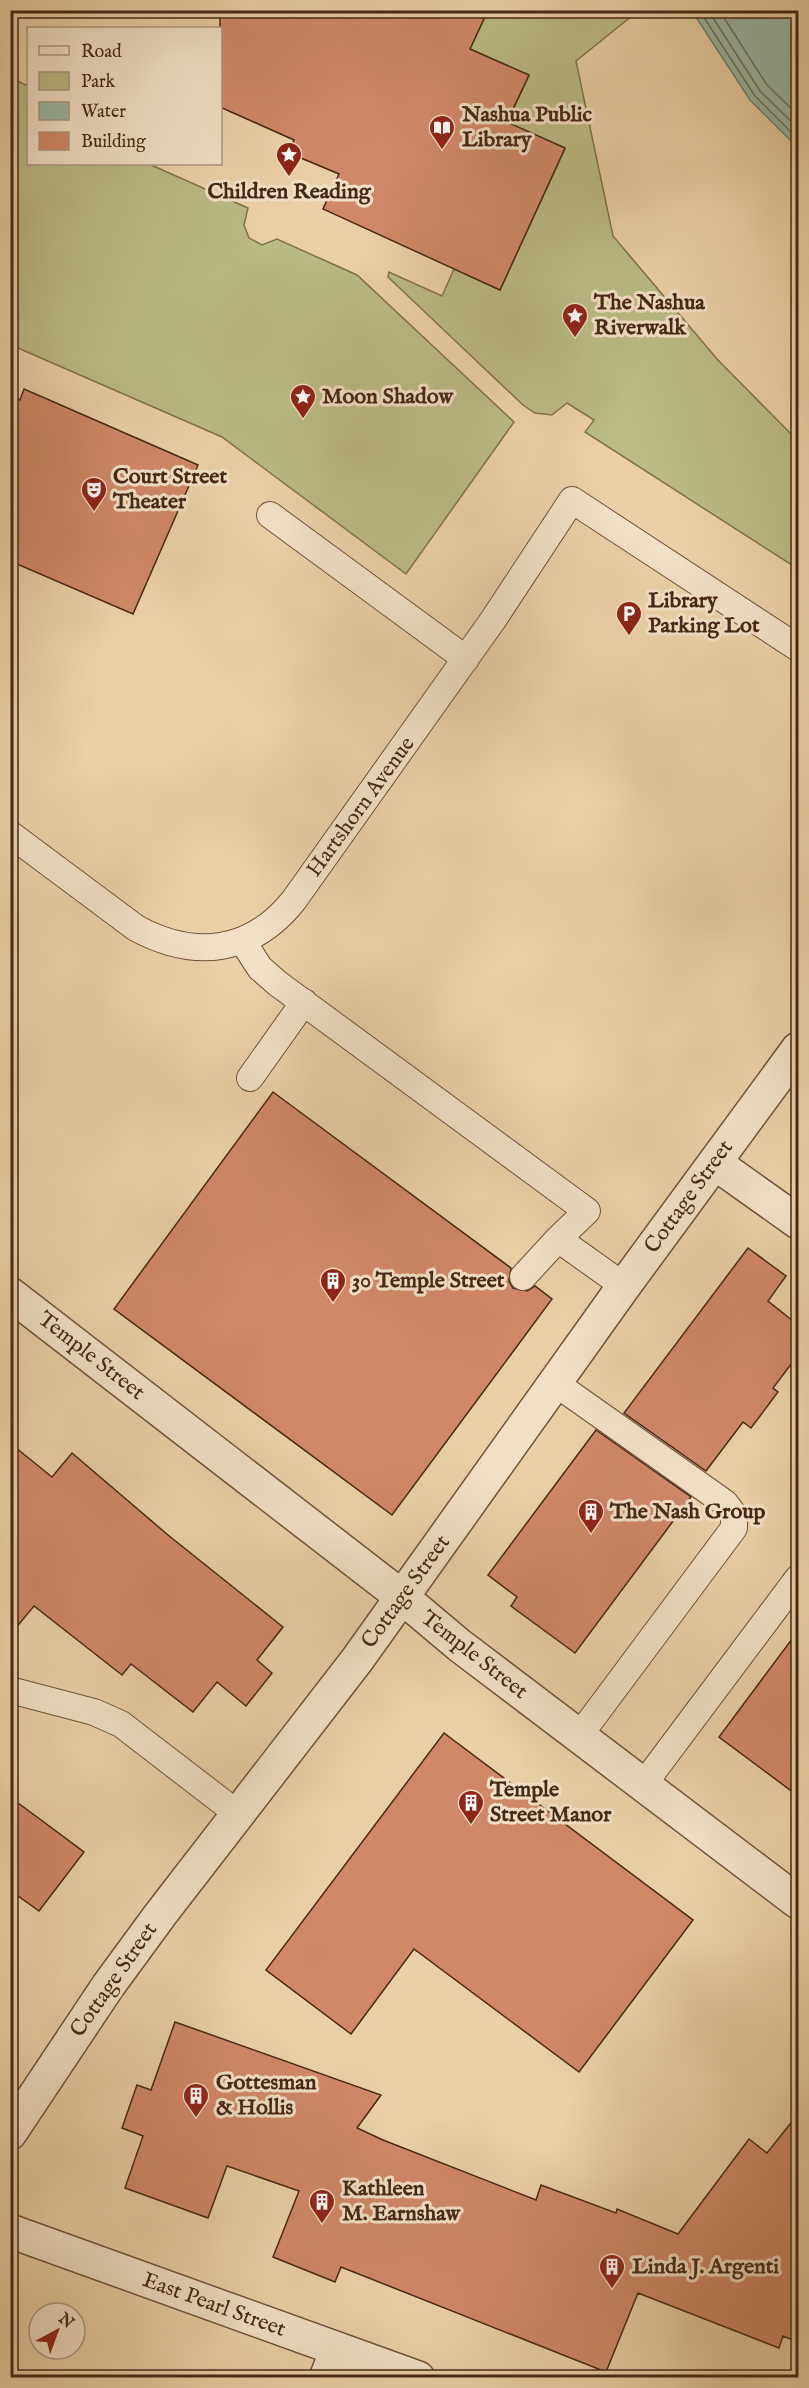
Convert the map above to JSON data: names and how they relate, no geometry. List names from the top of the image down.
{
  "streets": {
    "street": ["Cottage Street", "Temple Street", "East Pearl Street"],
    "lane": ["Hartshorn Avenue"]
  },
  "crossings": [
    ["Cottage Street", "Temple Street"]
  ],
  "places": {
    "library": ["Nashua Public Library"],
    "place": ["Children Reading", "The Nashua Riverwalk", "Moon Shadow"],
    "theatre": ["Court Street Theater"],
    "parking": ["Library Parking Lot"],
    "building": [
      "30 Temple Street",
      "The Nash Group",
      "Temple Street Manor",
      "Gottesman & Hollis",
      "Kathleen M. Earnshaw",
      "Linda J. Argenti"
    ]
  },
  "legend": [
    "Road",
    "Park",
    "Water",
    "Building"
  ],
  "north": "top right"
}
